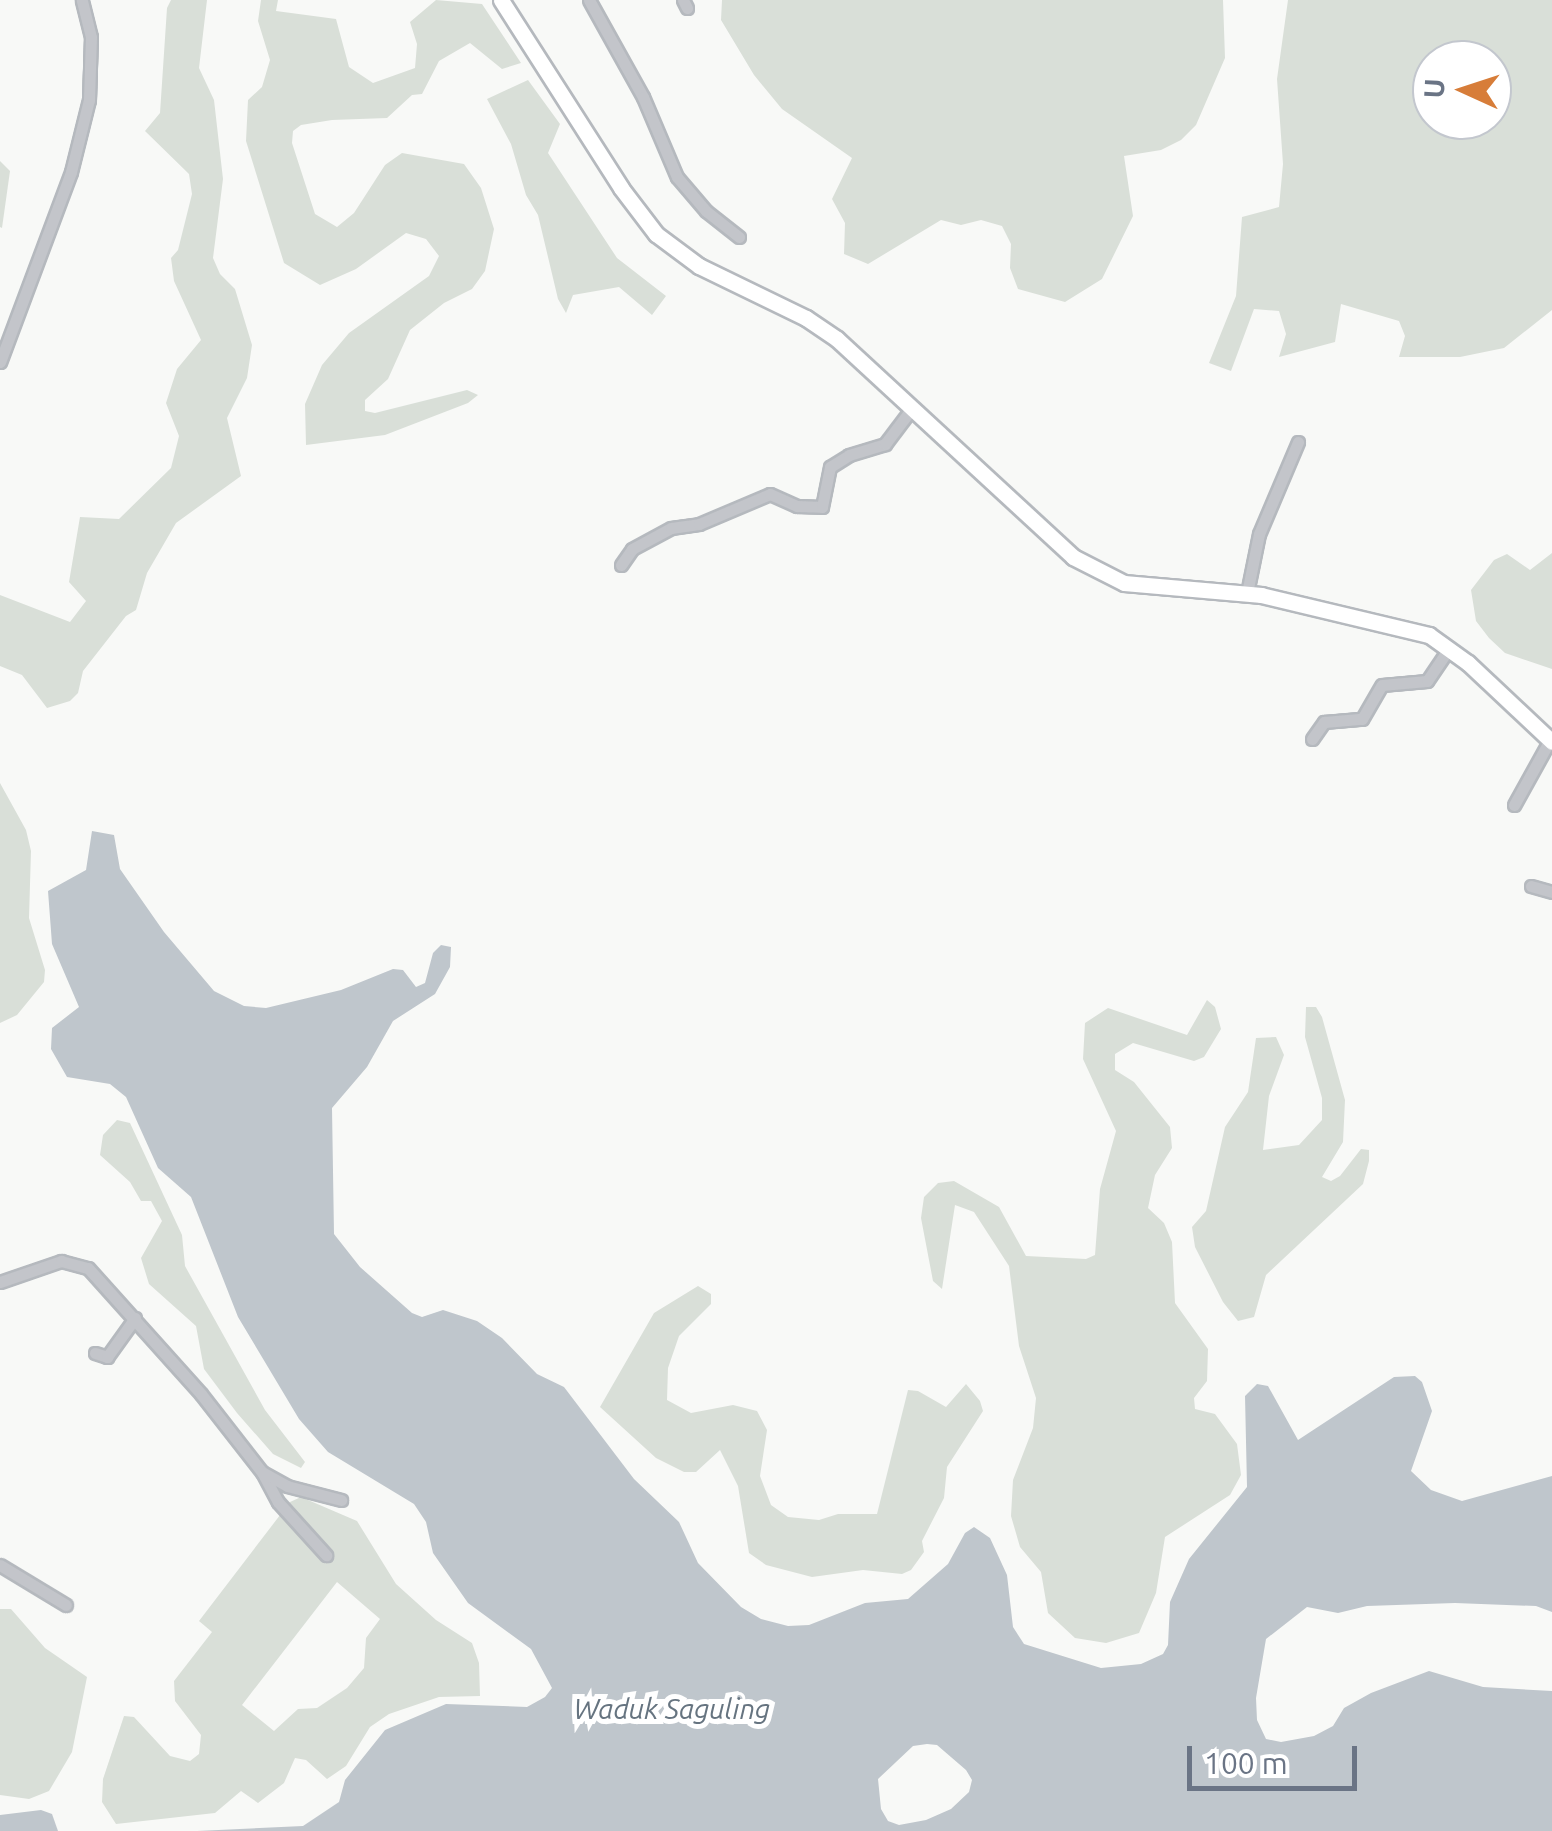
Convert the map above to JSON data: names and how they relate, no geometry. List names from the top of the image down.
{
  "water": ["Waduk Saguling"],
  "scale_bar": "100 m",
  "north": "left"
}
